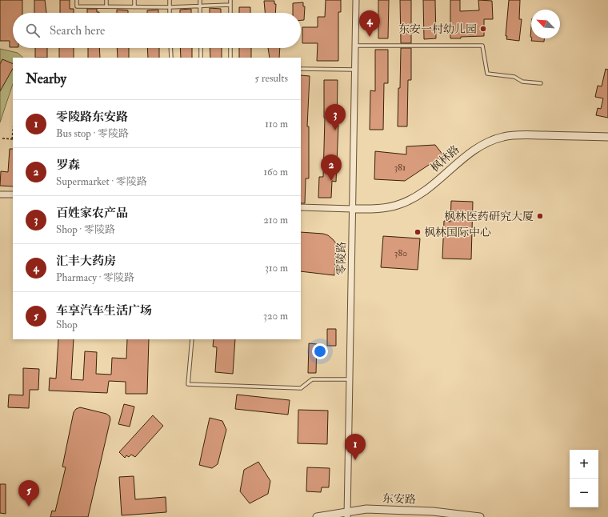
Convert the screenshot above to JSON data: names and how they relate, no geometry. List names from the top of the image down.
{
  "streets": {
    "street": ["枫林路", "零陵路", "东安路"]
  },
  "crossings": [
    ["枫林路", "零陵路"],
    ["零陵路", "东安路"]
  ],
  "places": ["东安一村幼儿园", "枫林医药研究大厦", "枫林国际中心"],
  "house_numbers": ["381", "380"],
  "north": "top left",
  "page": {
    "pins": [
      "4",
      "3",
      "2",
      "1",
      "5"
    ],
    "search": "Search here",
    "heading": ["Nearby", "5 results"],
    "list": [
      {
        "mark": "1",
        "name": "零陵路东安路",
        "note": "Bus stop · 零陵路",
        "value": "110 m"
      },
      {
        "mark": "2",
        "name": "罗森",
        "note": "Supermarket · 零陵路",
        "value": "160 m"
      },
      {
        "mark": "3",
        "name": "百姓家农产品",
        "note": "Shop · 零陵路",
        "value": "210 m"
      },
      {
        "mark": "4",
        "name": "汇丰大药房",
        "note": "Pharmacy · 零陵路",
        "value": "310 m"
      },
      {
        "mark": "5",
        "name": "车享汽车生活广场",
        "note": "Shop",
        "value": "320 m"
      }
    ],
    "map_buttons": ["+", "−"]
  }
}
